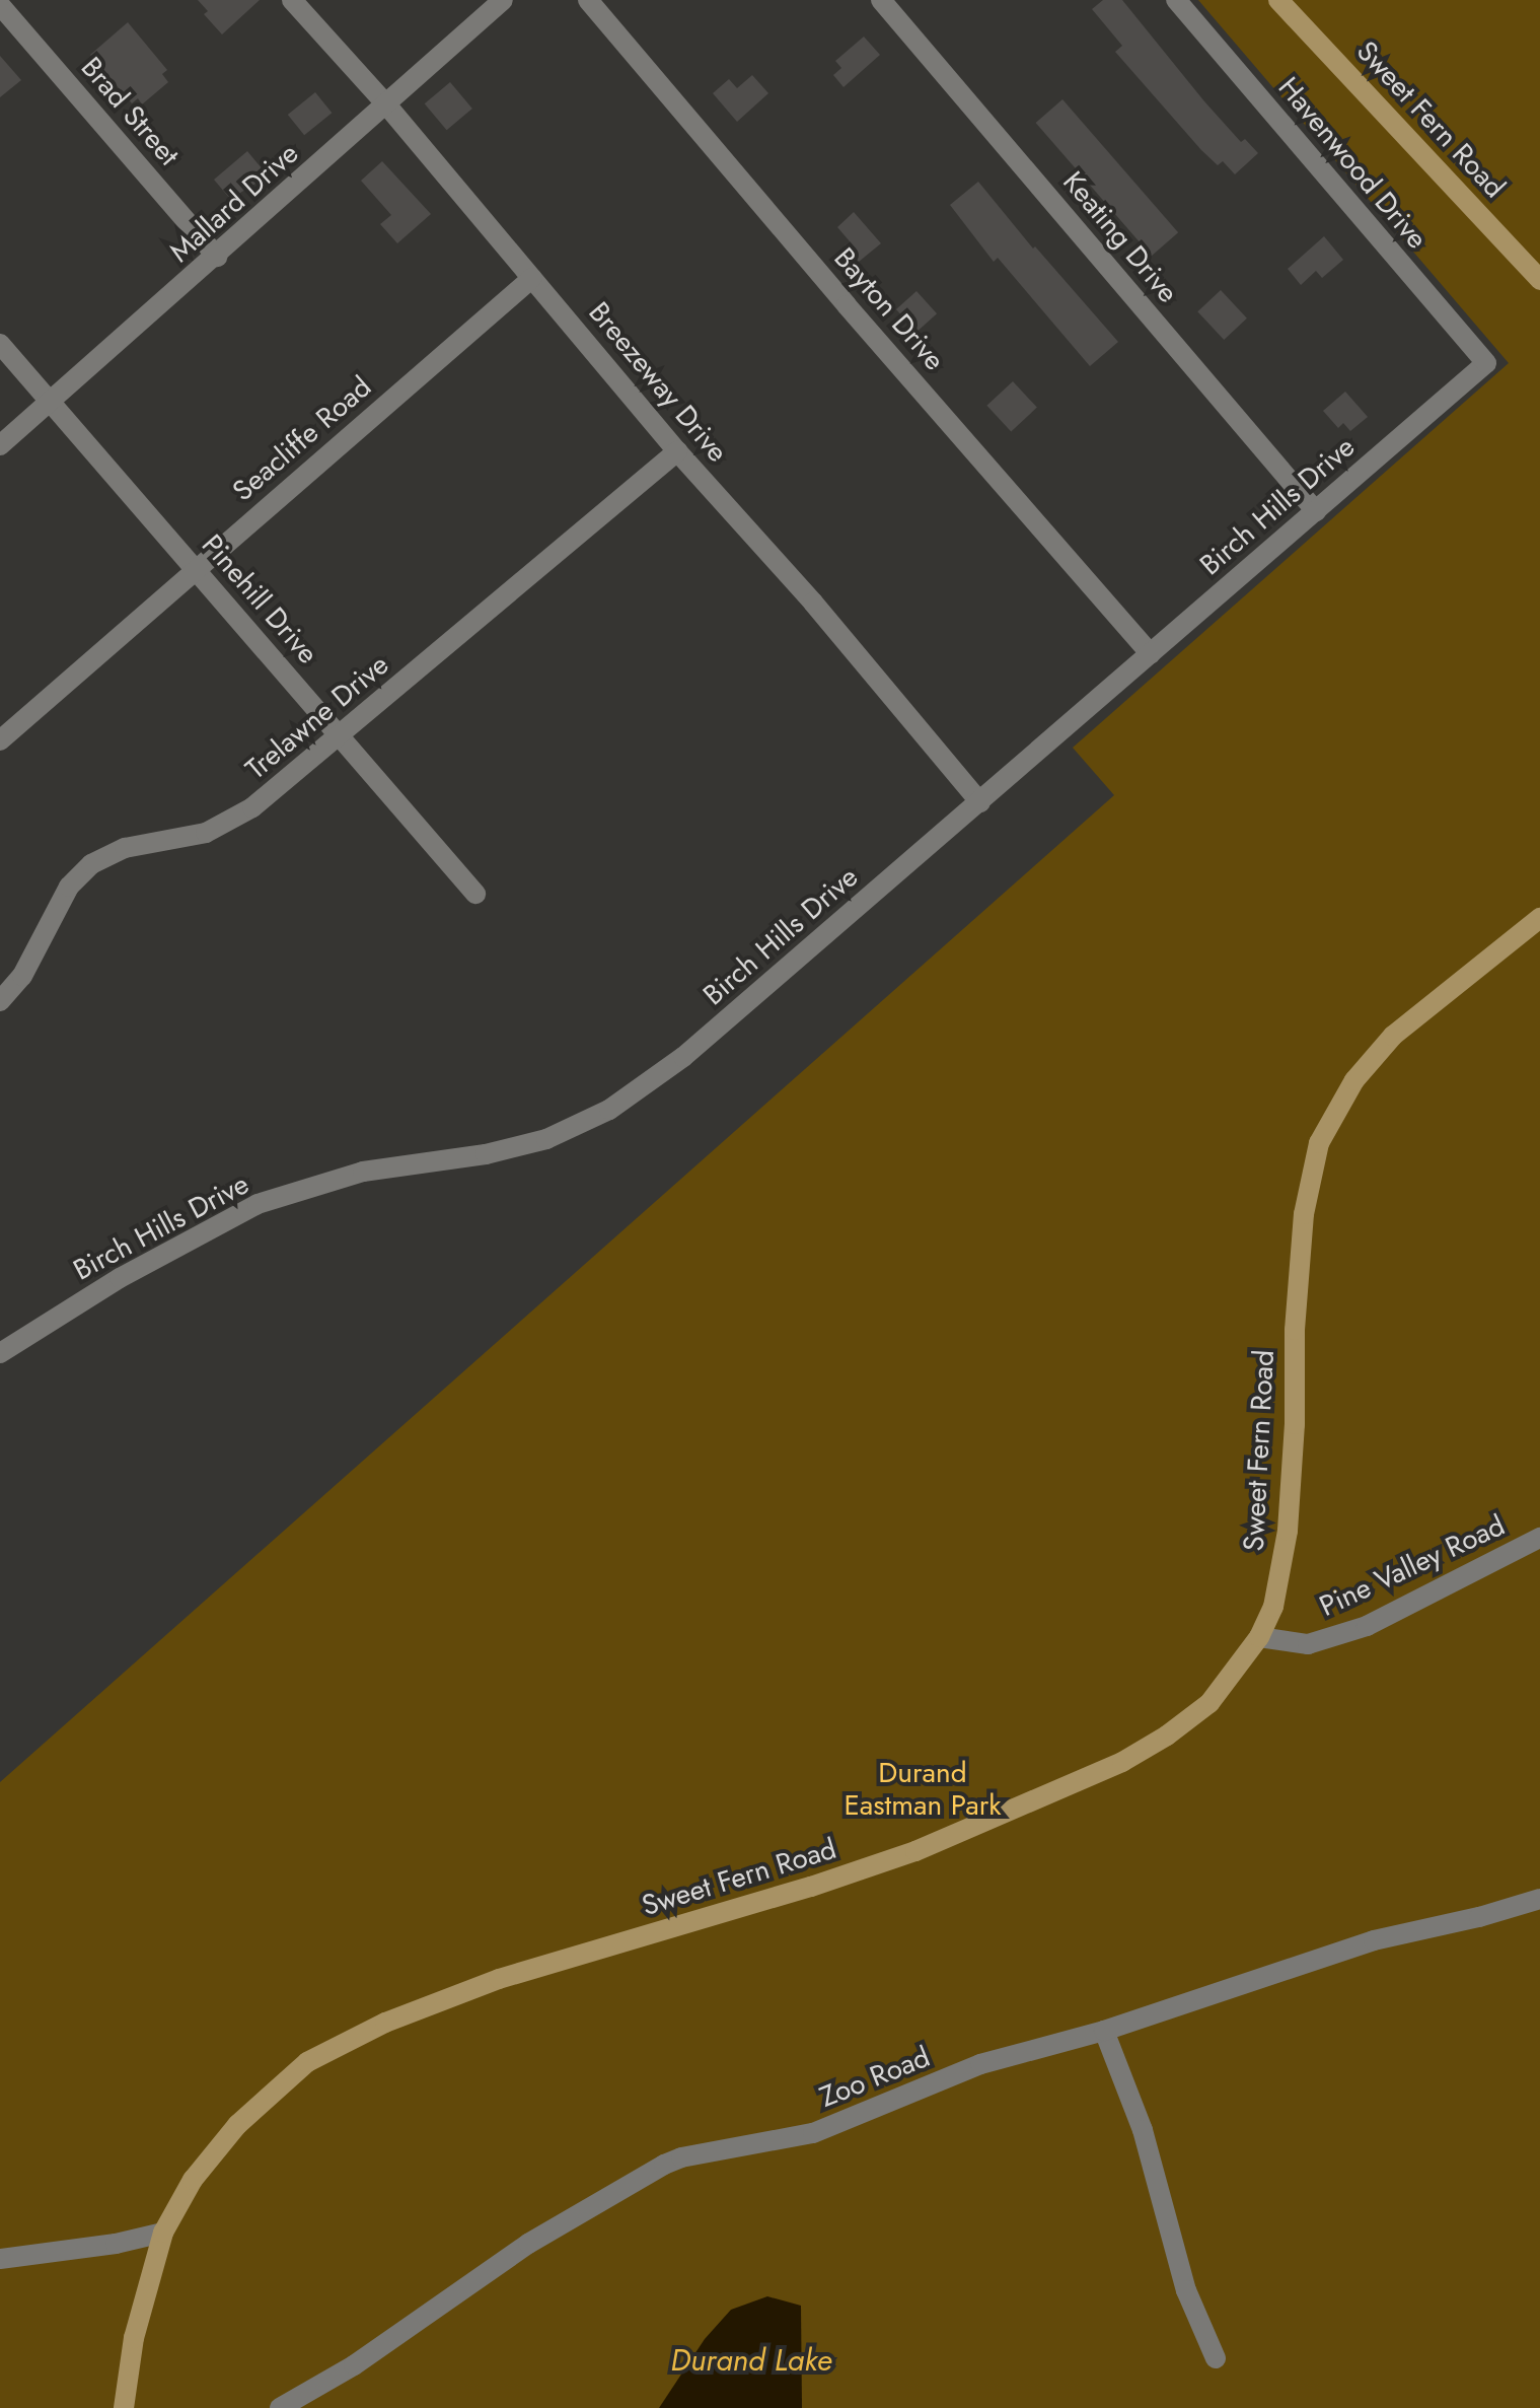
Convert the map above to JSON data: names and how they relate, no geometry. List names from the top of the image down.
{
  "streets": {
    "main road": ["Sweet Fern Road"],
    "street": [
      "Brad Street",
      "Havenwood Drive",
      "Mallard Drive",
      "Keating Drive",
      "Bayton Drive",
      "Breezeway Drive",
      "Seacliffe Road",
      "Birch Hills Drive",
      "Pinehill Drive",
      "Trelawne Drive",
      "Pine Valley Road",
      "Zoo Road"
    ]
  },
  "crossings": [
    ["Brad Street", "Mallard Drive"],
    ["Sweet Fern Road", "Pine Valley Road"],
    ["Havenwood Drive", "Birch Hills Drive"],
    ["Mallard Drive", "Breezeway Drive"],
    ["Mallard Drive", "Pinehill Drive"],
    ["Keating Drive", "Birch Hills Drive"],
    ["Bayton Drive", "Birch Hills Drive"],
    ["Breezeway Drive", "Seacliffe Road"],
    ["Breezeway Drive", "Birch Hills Drive"],
    ["Breezeway Drive", "Trelawne Drive"],
    ["Seacliffe Road", "Pinehill Drive"],
    ["Pinehill Drive", "Trelawne Drive"]
  ],
  "water": ["Durand Lake"],
  "parks": ["Durand Eastman Park"]
}
